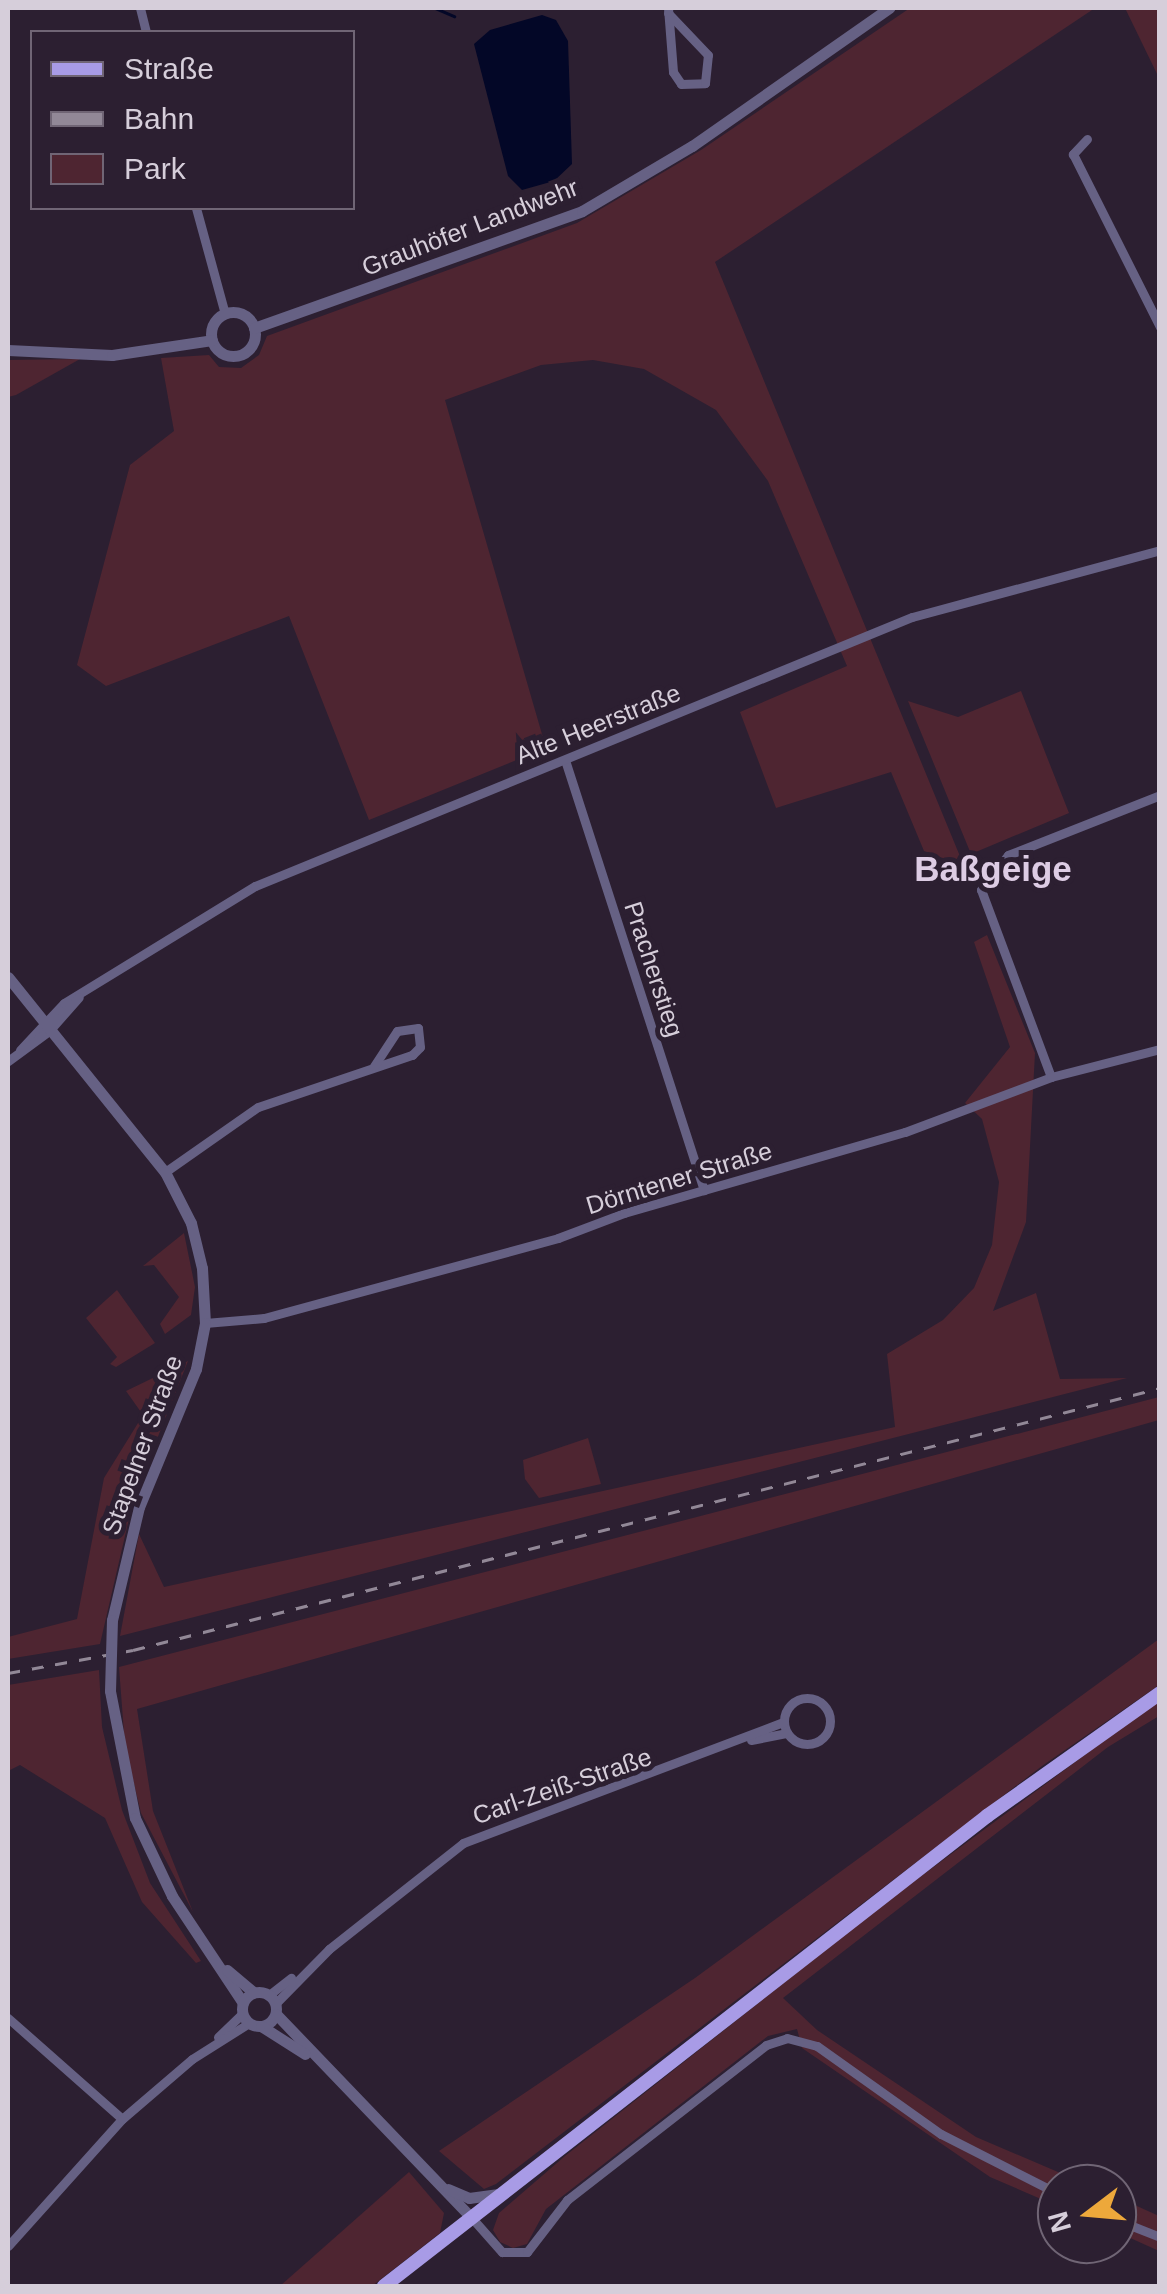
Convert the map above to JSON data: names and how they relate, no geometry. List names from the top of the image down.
{
  "streets": {
    "street": [
      "Grauhöfer Landwehr",
      "Alte Heerstraße",
      "Pracherstieg",
      "Dörntener Straße",
      "Stapelner Straße",
      "Carl-Zeiß-Straße"
    ]
  },
  "crossings": [
    ["Alte Heerstraße", "Pracherstieg"],
    ["Alte Heerstraße", "Stapelner Straße"],
    ["Pracherstieg", "Dörntener Straße"],
    ["Dörntener Straße", "Stapelner Straße"],
    ["Stapelner Straße", "Carl-Zeiß-Straße"]
  ],
  "districts": ["Baßgeige"],
  "legend": ["Straße", "Bahn", "Park"],
  "north": "left"
}
